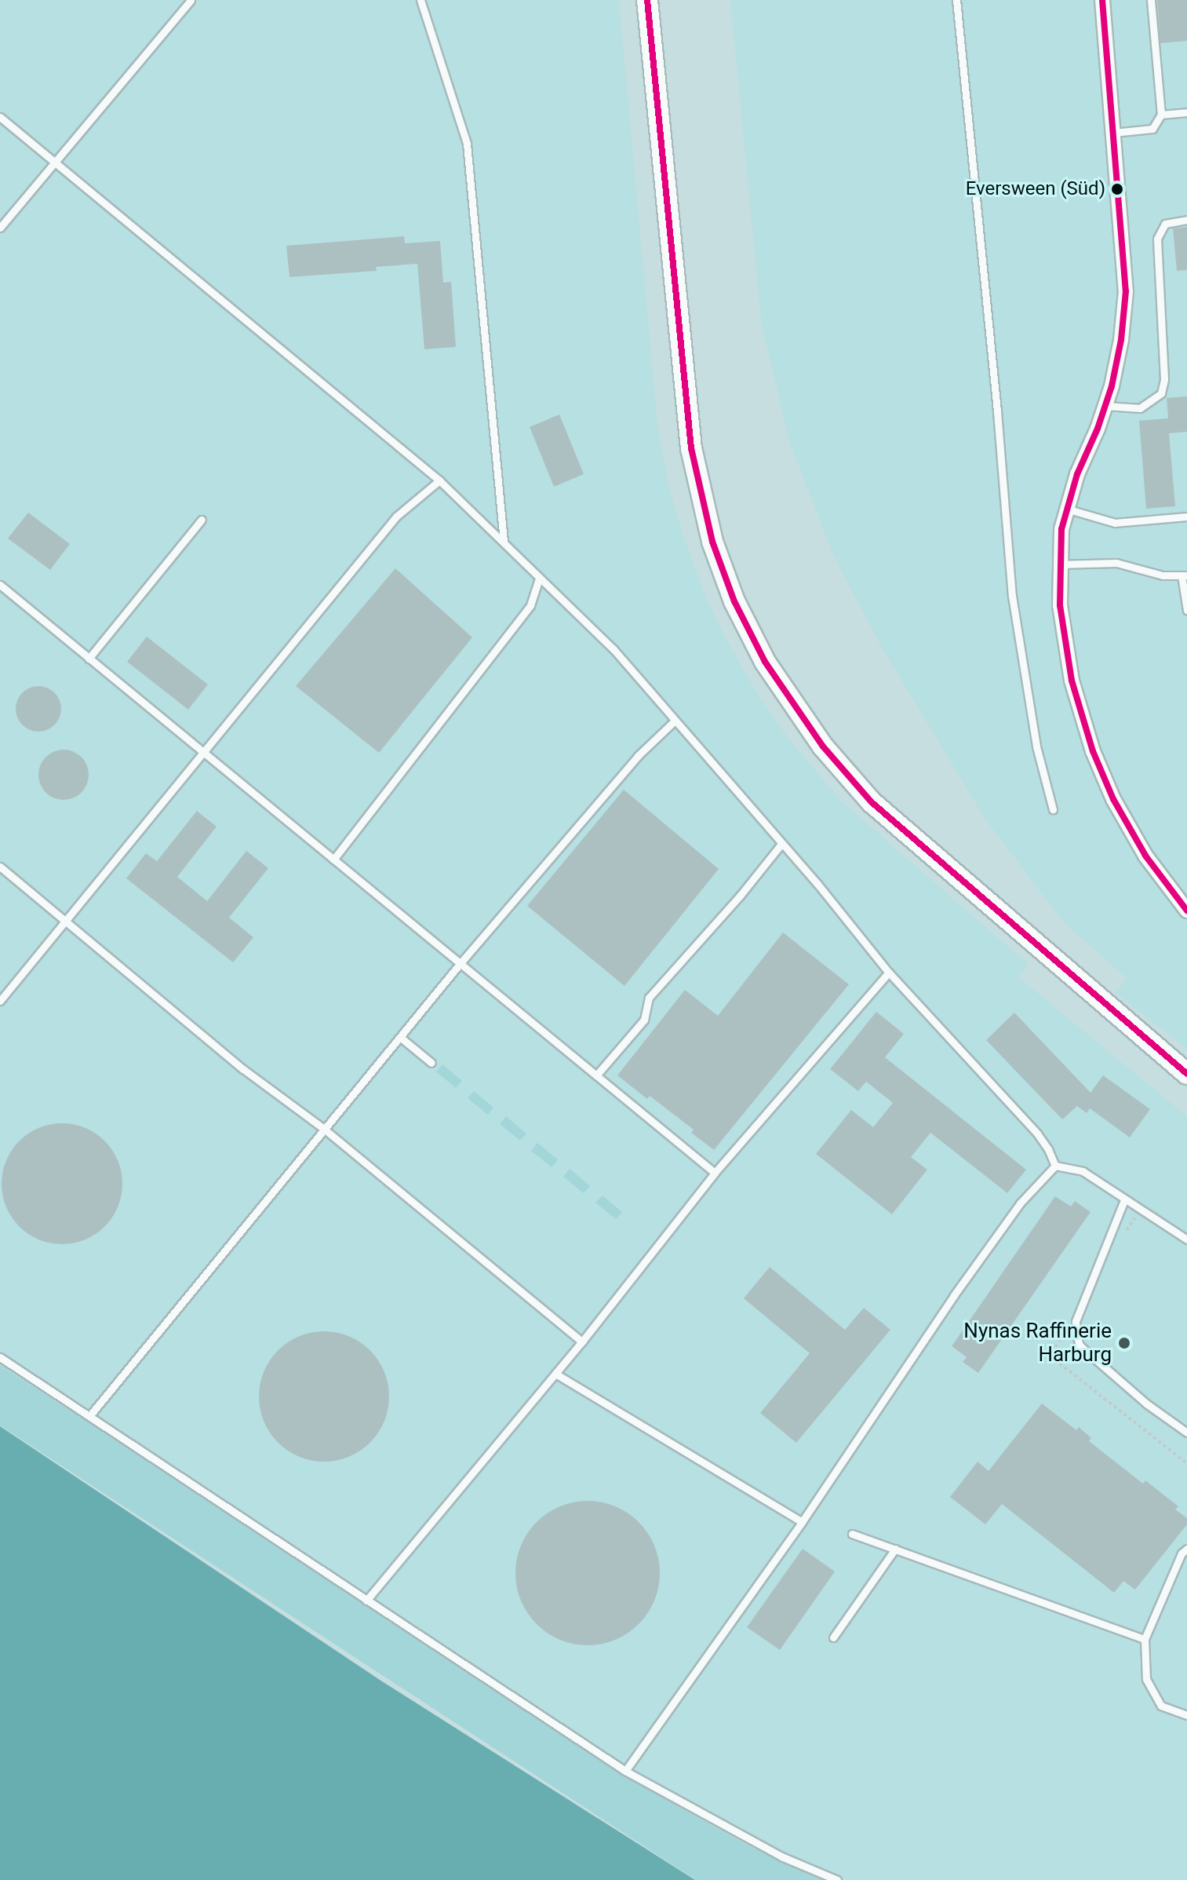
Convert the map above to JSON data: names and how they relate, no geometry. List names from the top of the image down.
{
  "places": ["Eversween (Süd)", "Nynas Raffinerie Harburg"]
}
